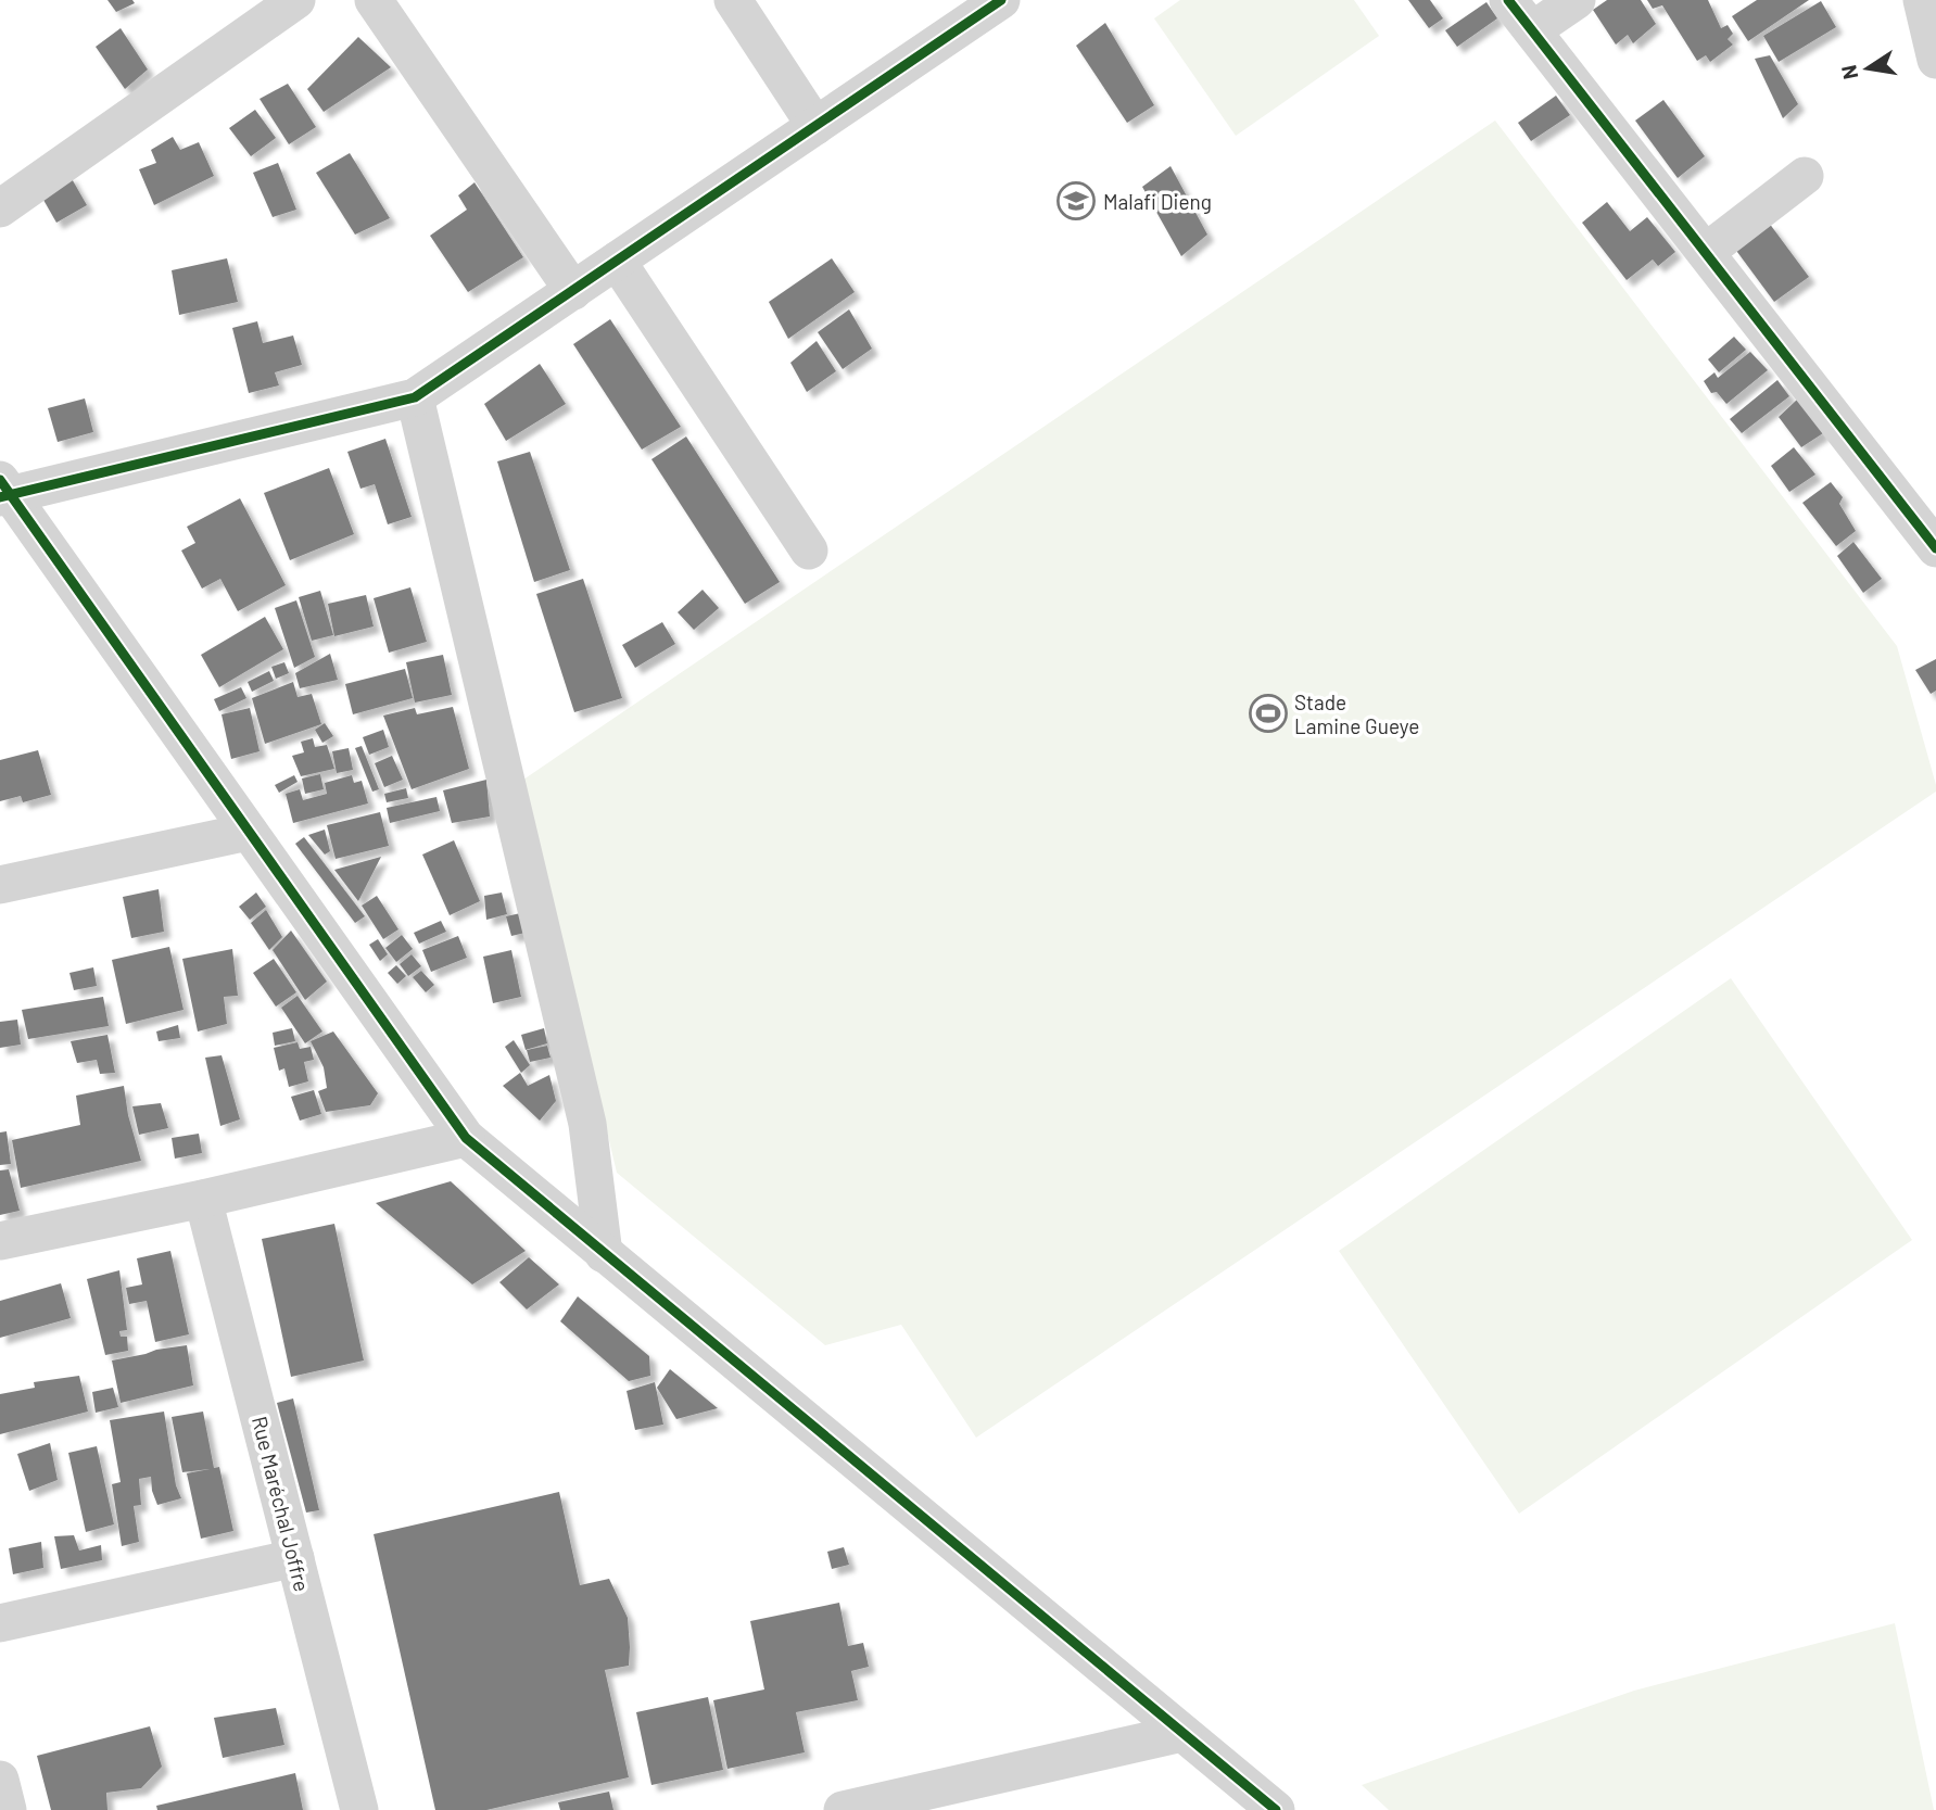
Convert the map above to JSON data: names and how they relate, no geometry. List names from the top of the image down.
{
  "streets": {
    "street": ["Rue Maréchal Joffre"]
  },
  "places": {
    "school or university": ["Malafi Dieng"],
    "sports": ["Stade Lamine Gueye"]
  },
  "north": "left"
}
